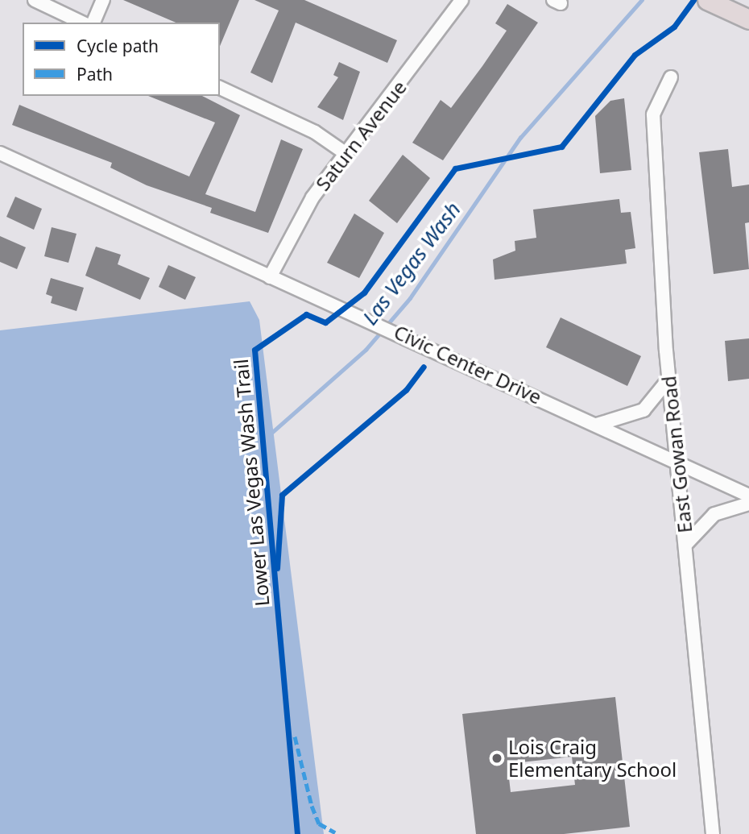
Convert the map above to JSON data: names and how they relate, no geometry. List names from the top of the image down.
{
  "streets": {
    "street": ["Saturn Avenue", "Civic Center Drive", "East Gowan Road"],
    "cycle path": ["Lower Las Vegas Wash Trail"]
  },
  "crossings": [
    ["Saturn Avenue", "Civic Center Drive"],
    ["Civic Center Drive", "East Gowan Road"]
  ],
  "water": ["Las Vegas Wash"],
  "places": ["Lois Craig Elementary School"],
  "legend": ["Cycle path", "Path"]
}
